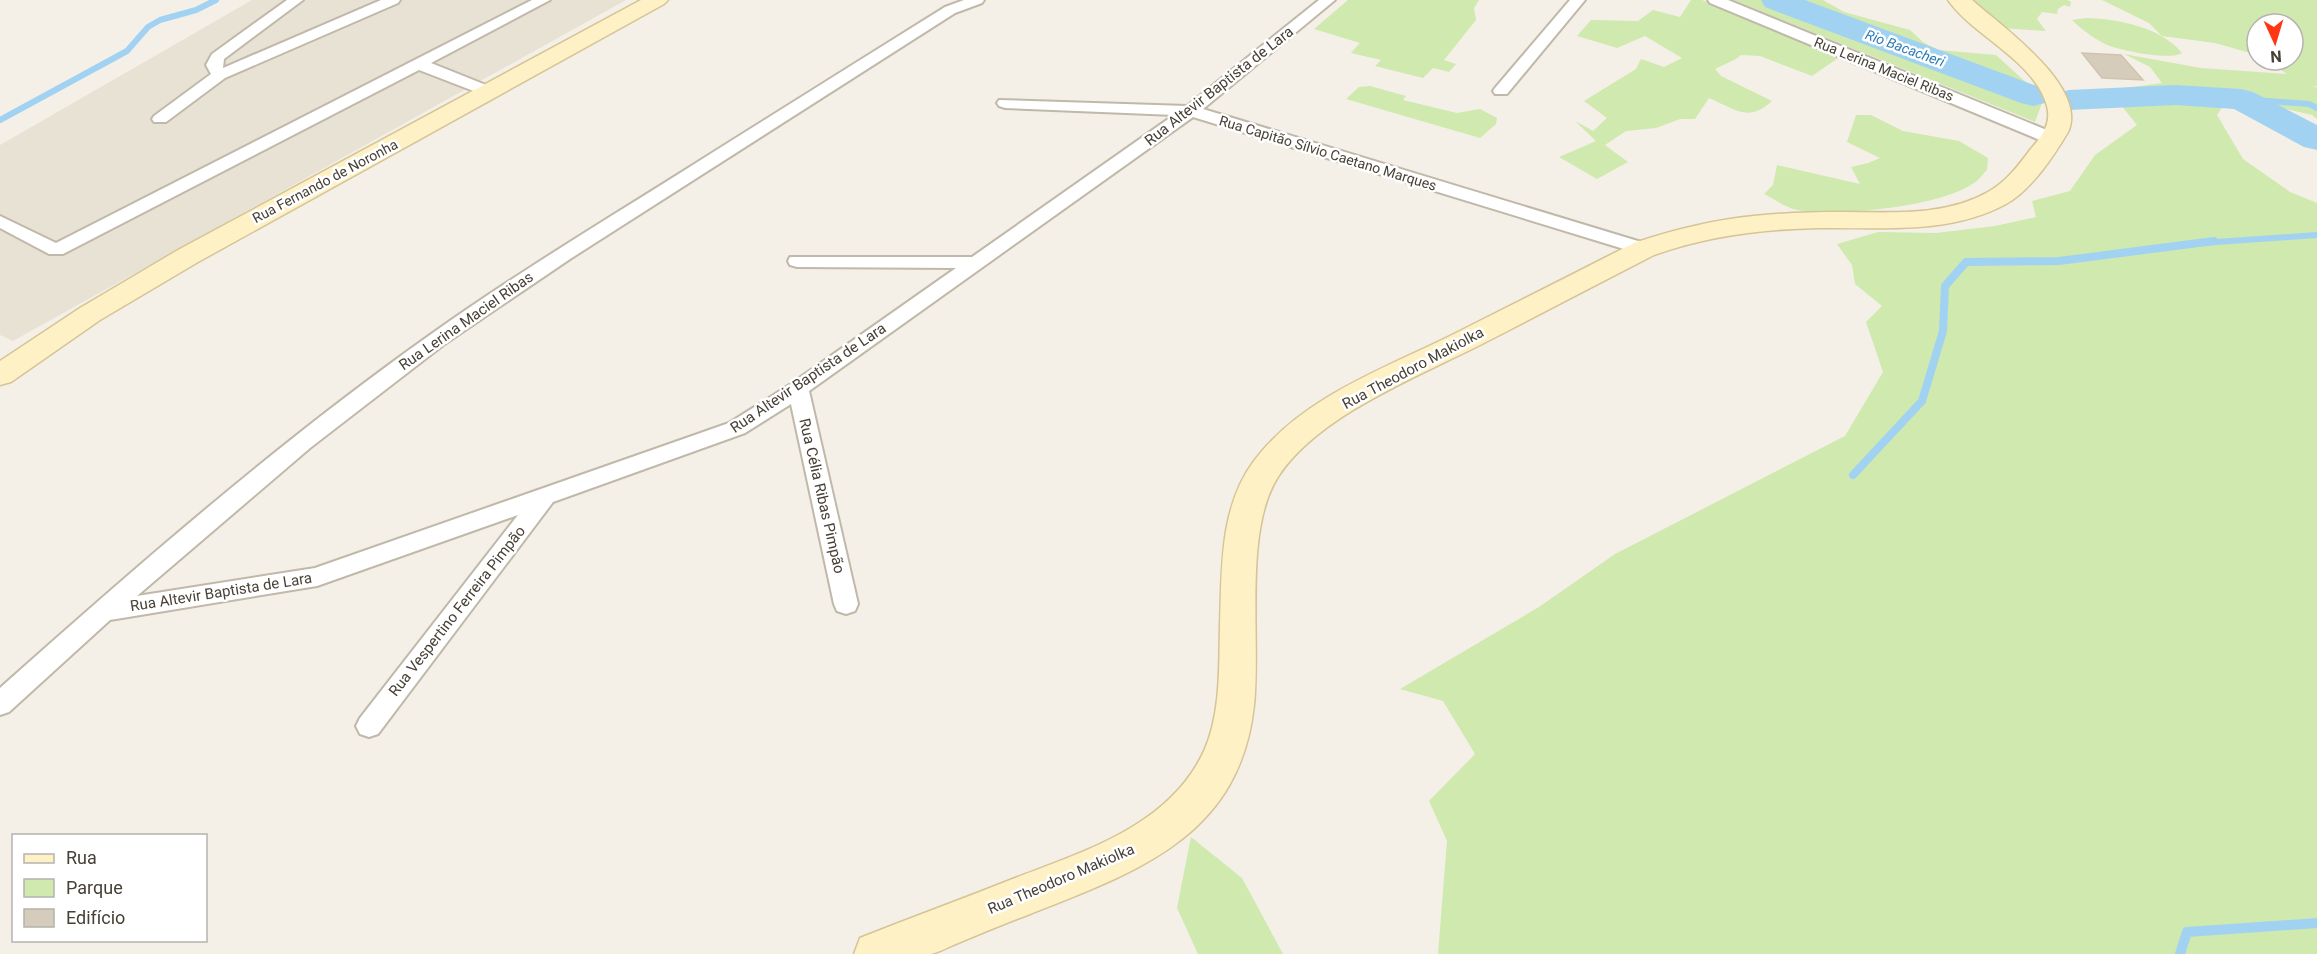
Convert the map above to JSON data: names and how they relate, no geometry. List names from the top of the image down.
{
  "streets": {
    "main road": ["Rua Fernando de Noronha", "Rua Theodoro Makiolka"],
    "street": [
      "Rua Lerina Maciel Ribas",
      "Rua Altevir Baptista de Lara",
      "Rua Capitão Sílvio Caetano Marques",
      "Rua Célia Ribas Pimpão",
      "Rua Vespertino Ferreira Pimpão"
    ]
  },
  "crossings": [
    ["Rua Lerina Maciel Ribas", "Rua Altevir Baptista de Lara"],
    ["Rua Lerina Maciel Ribas", "Rua Theodoro Makiolka"],
    ["Rua Altevir Baptista de Lara", "Rua Capitão Sílvio Caetano Marques"],
    ["Rua Altevir Baptista de Lara", "Rua Célia Ribas Pimpão"],
    ["Rua Altevir Baptista de Lara", "Rua Vespertino Ferreira Pimpão"],
    ["Rua Capitão Sílvio Caetano Marques", "Rua Theodoro Makiolka"]
  ],
  "water": ["Rio Bacacheri"],
  "legend": ["Rua", "Parque", "Edifício"],
  "north": "bottom"
}
